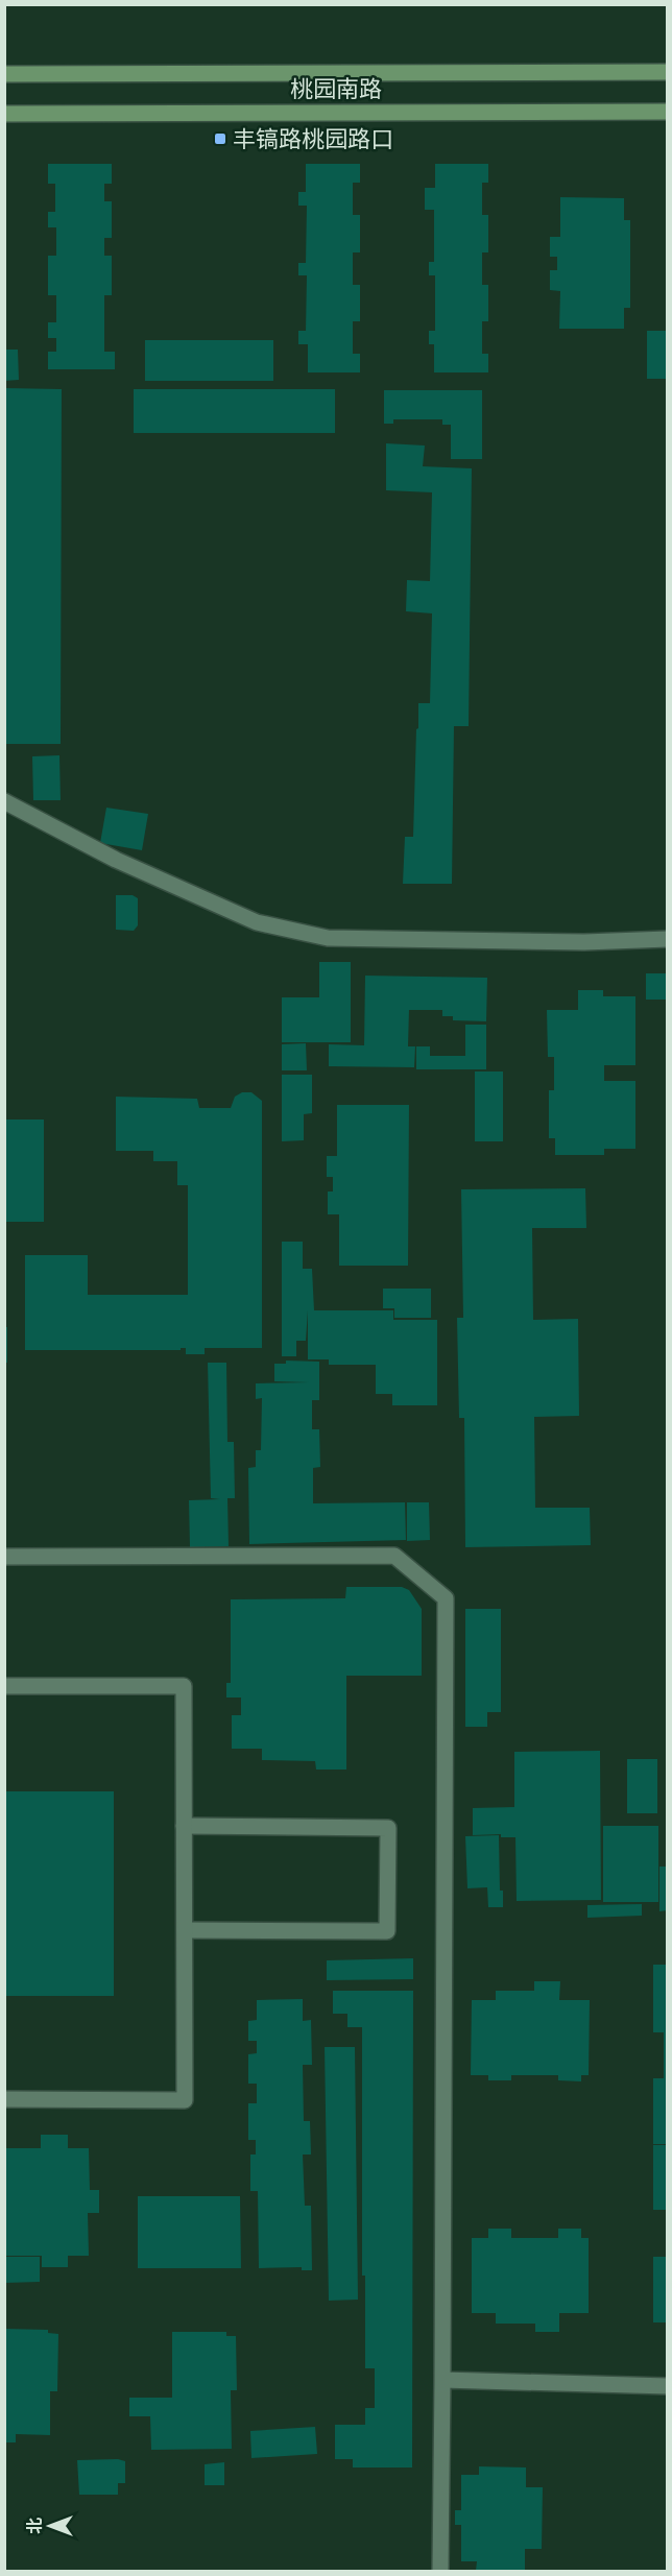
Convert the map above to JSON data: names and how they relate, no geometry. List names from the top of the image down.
{
  "streets": {
    "main road": ["桃园南路"]
  },
  "places": {
    "transit": ["丰镐路桃园路口"]
  },
  "north": "left"
}
